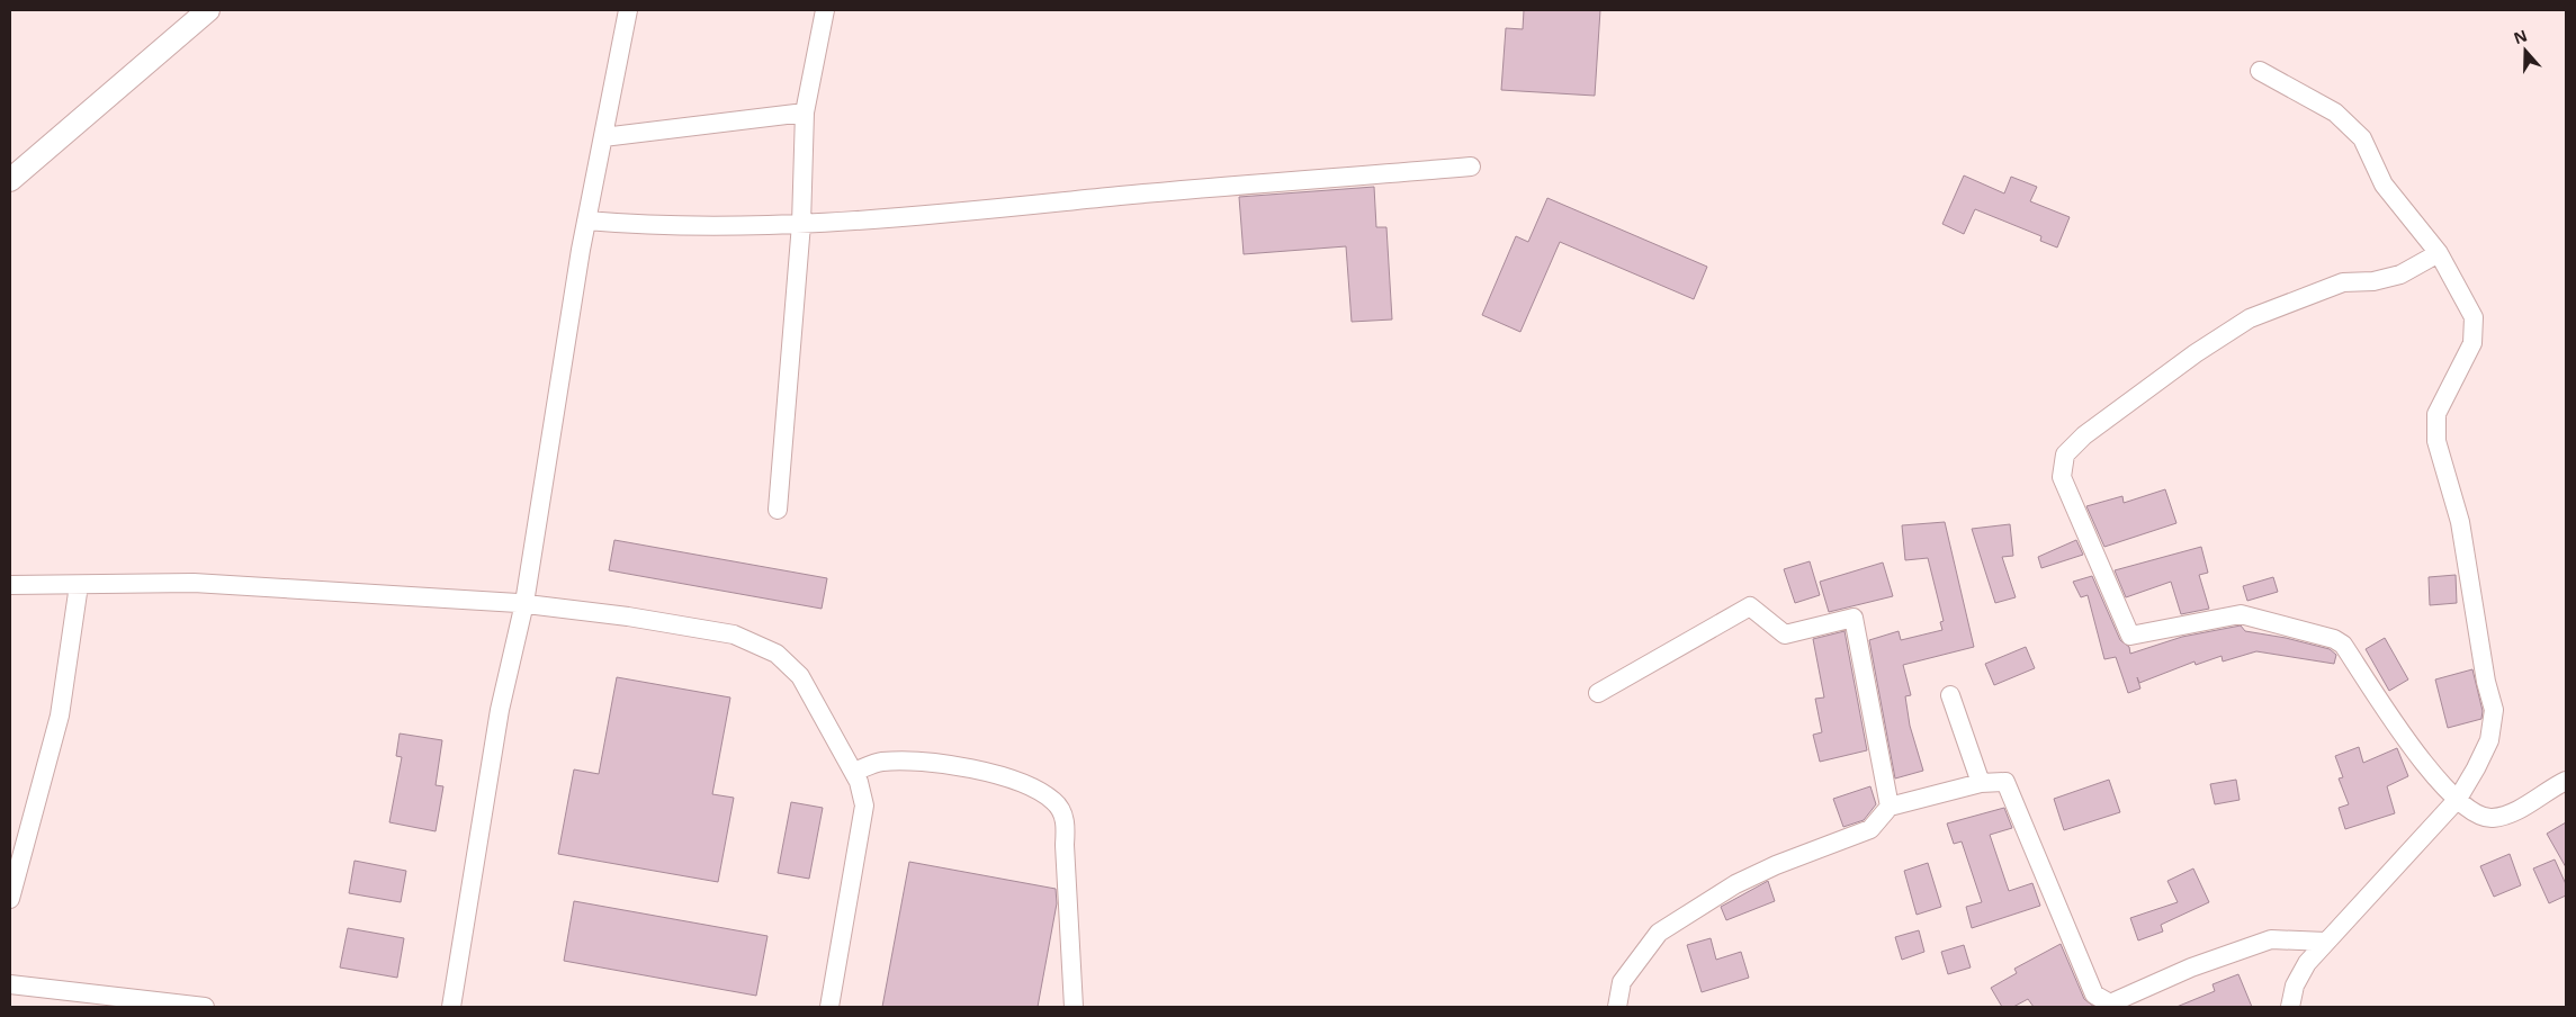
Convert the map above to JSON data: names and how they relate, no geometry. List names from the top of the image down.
{
  "north": "top"
}
